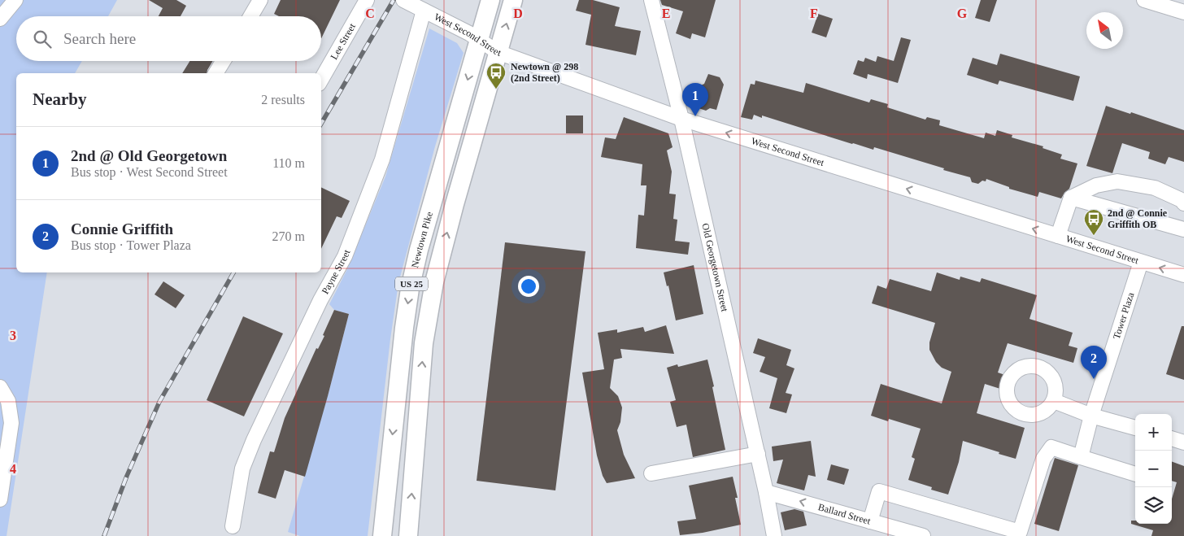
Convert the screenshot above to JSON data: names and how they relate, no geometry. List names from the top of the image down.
{
  "streets": {
    "main road": ["Newtown Pike", "US 25"],
    "street": [
      "West Second Street",
      "Lee Street",
      "Old Georgetown Street",
      "Payne Street",
      "Tower Plaza",
      "Ballard Street"
    ]
  },
  "crossings": [
    ["West Second Street", "Newtown Pike"],
    ["West Second Street", "Old Georgetown Street"],
    ["West Second Street", "Payne Street"],
    ["West Second Street", "US 25"],
    ["West Second Street", "Tower Plaza"],
    ["Old Georgetown Street", "Ballard Street"]
  ],
  "one_way": ["West Second Street", "Ballard Street"],
  "places": {
    "bus stop": ["Newtown @ 298 (2nd Street)", "2nd @ Connie Griffith OB"]
  },
  "north": "top left",
  "page": {
    "search": "Search here",
    "heading": ["Nearby", "2 results"],
    "pins": ["1", "2"],
    "list": [
      {
        "mark": "1",
        "name": "2nd @ Old Georgetown",
        "note": "Bus stop · West Second Street",
        "value": "110 m"
      },
      {
        "mark": "2",
        "name": "Connie Griffith",
        "note": "Bus stop · Tower Plaza",
        "value": "270 m"
      }
    ],
    "map_buttons": ["+", "−"]
  },
  "grid": {
    "columns": [
      "C",
      "D",
      "E",
      "F",
      "G"
    ],
    "rows": ["3", "4"]
  }
}
